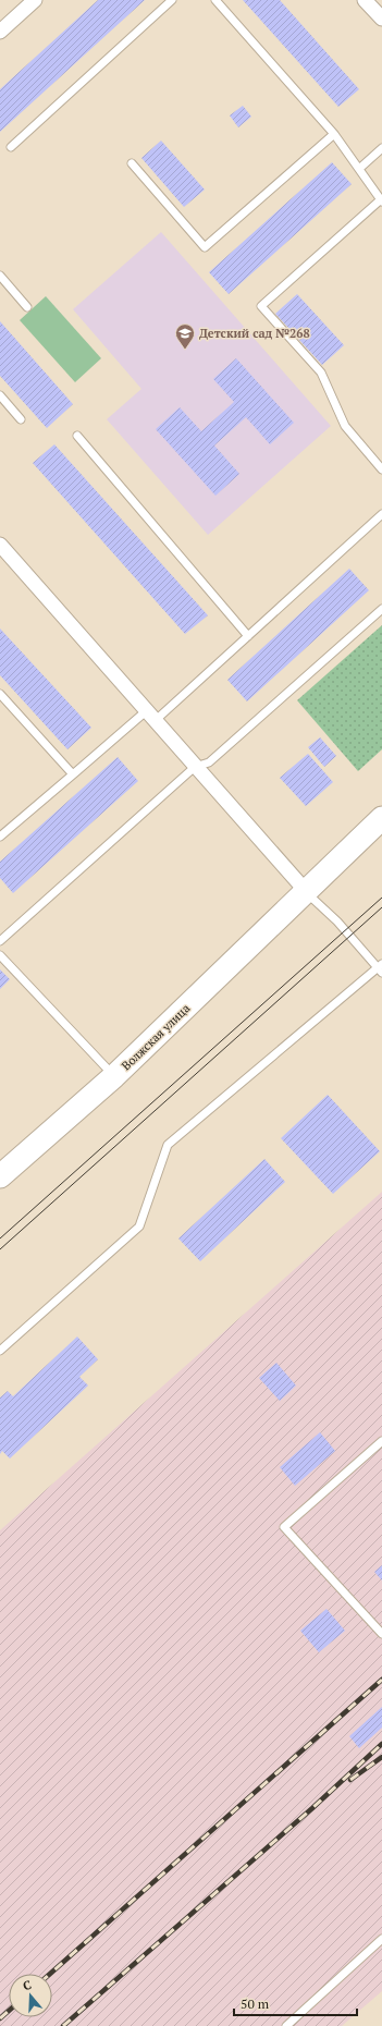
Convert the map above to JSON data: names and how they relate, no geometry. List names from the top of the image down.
{
  "streets": {
    "main road": ["Волжская улица"]
  },
  "places": {
    "school or university": ["Детский сад №268"]
  },
  "scale_bar": "50 m",
  "north": "top"
}
